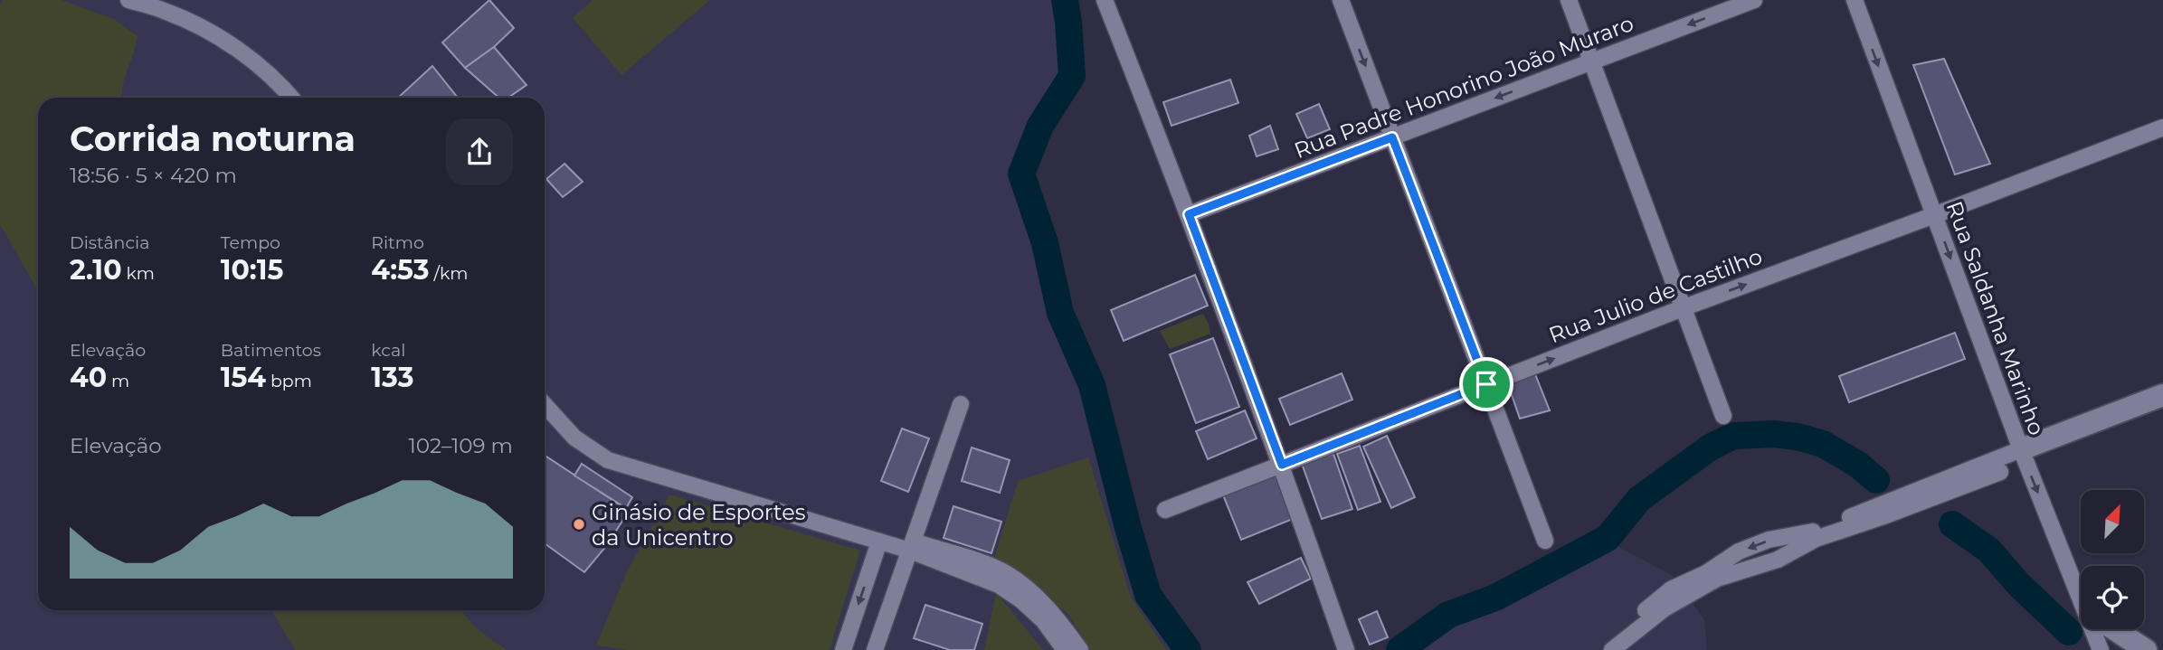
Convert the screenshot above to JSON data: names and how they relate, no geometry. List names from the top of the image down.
{
  "streets": {
    "street": ["Rua Padre Honorino João Muraro", "Rua Julio de Castilho", "Rua Saldanha Marinho"]
  },
  "crossings": [
    ["Rua Julio de Castilho", "Rua Saldanha Marinho"]
  ],
  "one_way": ["Rua Padre Honorino João Muraro", "Rua Julio de Castilho", "Rua Saldanha Marinho"],
  "places": ["Ginásio de Esportes da Unicentro"],
  "north": "top right",
  "page": {
    "heading": ["Corrida noturna", "18:56 · 5 × 420 m"],
    "stats": [
      ["Distância", "2.10 km"],
      ["Tempo", "10:15"],
      ["Ritmo", "4:53 /km"],
      ["Elevação", "40 m"],
      ["Batimentos", "154 bpm"],
      ["kcal", "133"]
    ],
    "chart": ["Elevação", "102–109 m"]
  }
}
